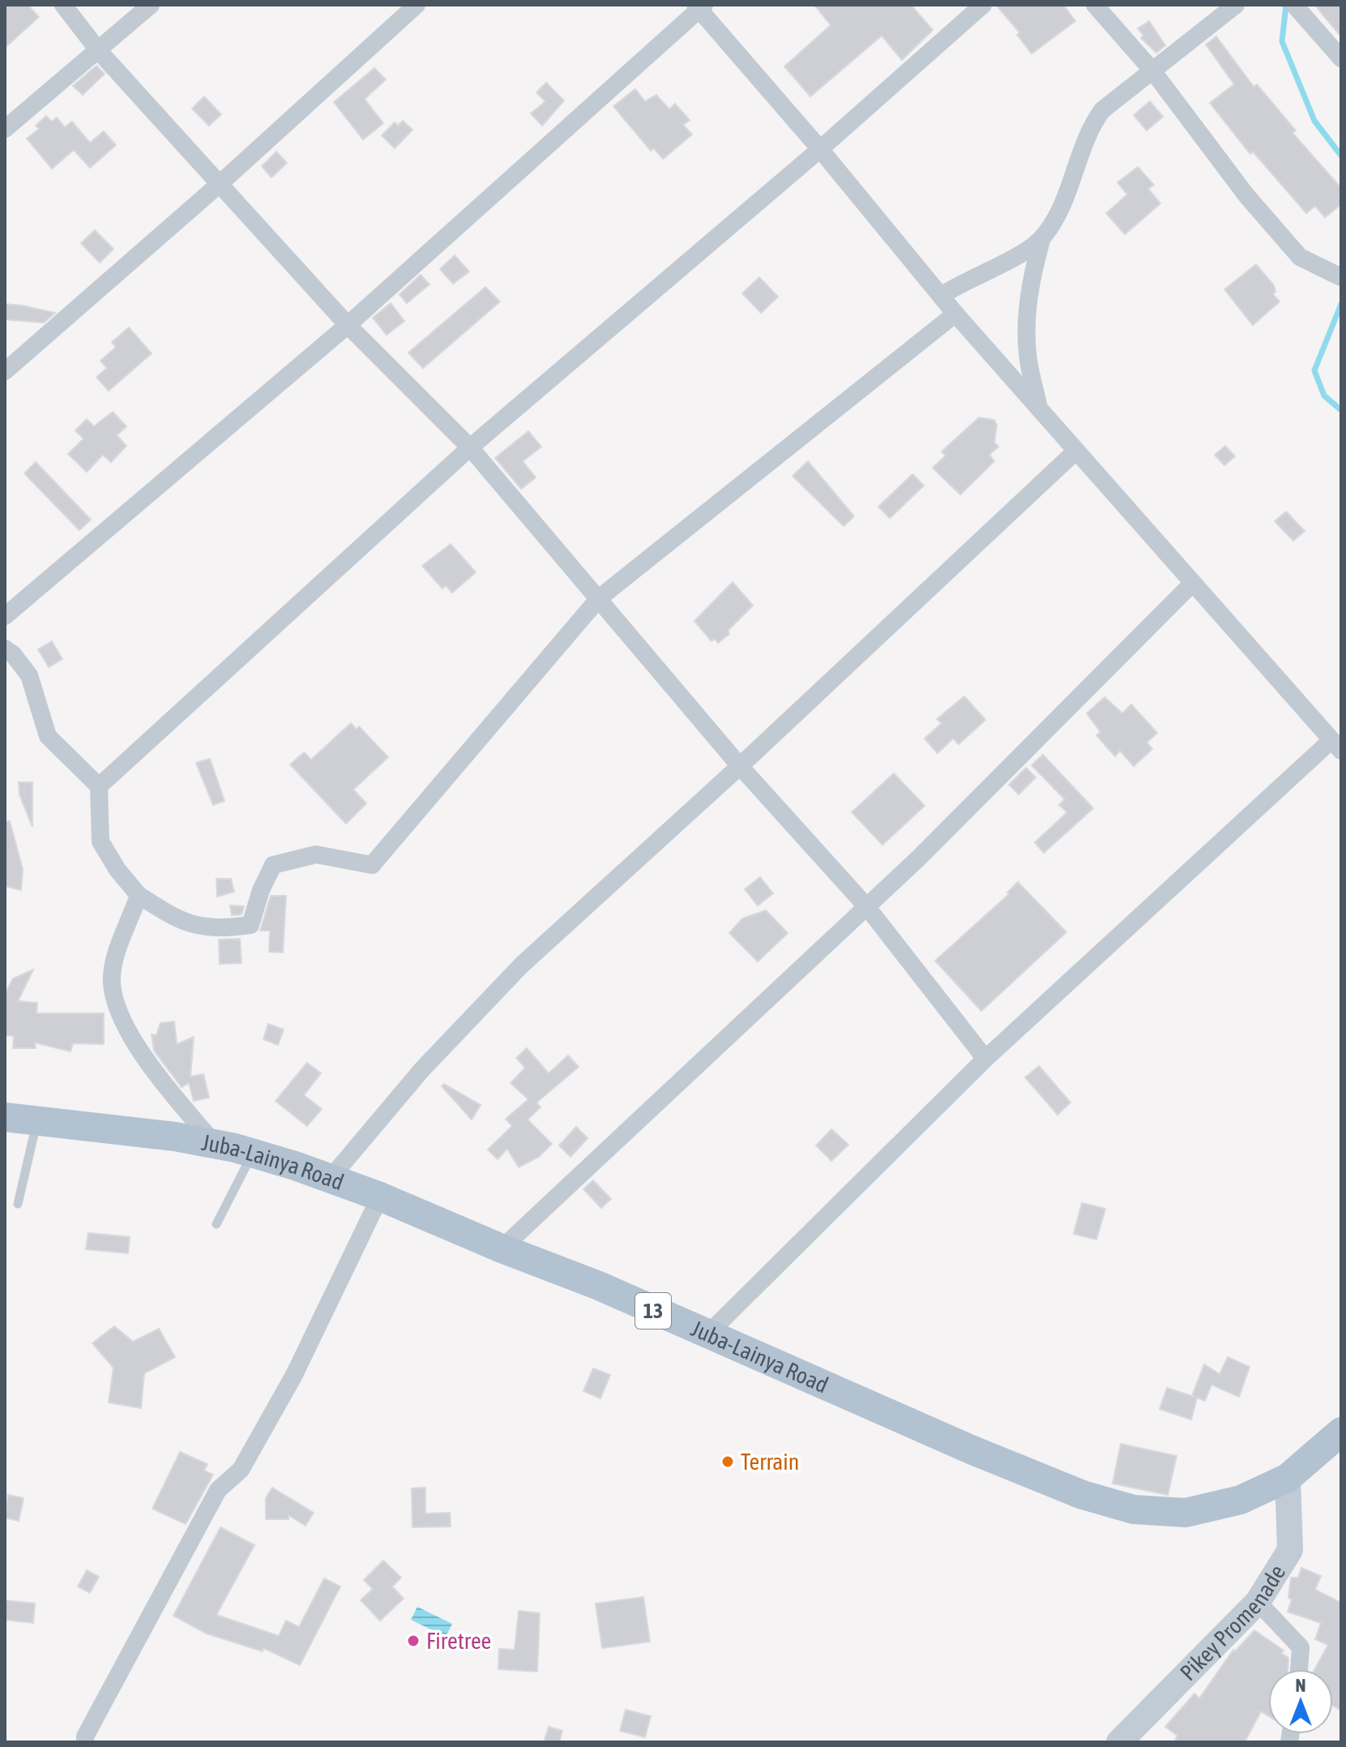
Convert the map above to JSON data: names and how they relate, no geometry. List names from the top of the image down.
{
  "streets": {
    "main road": ["Juba-Lainya Road", "13"],
    "street": ["Pikey Promenade"]
  },
  "crossings": [
    ["Juba-Lainya Road", "Pikey Promenade"]
  ],
  "places": ["Terrain", "Firetree"],
  "north": "top"
}
